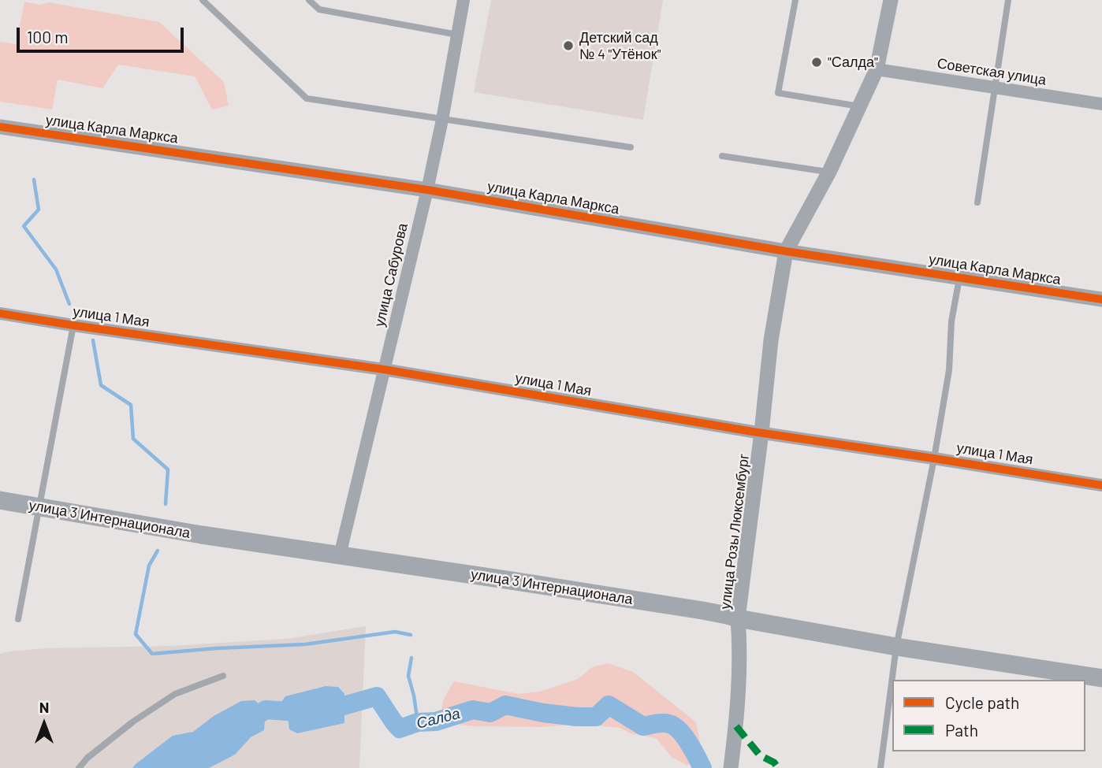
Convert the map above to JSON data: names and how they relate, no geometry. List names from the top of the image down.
{
  "streets": {
    "main road": ["улица 3 Интернационала"],
    "street": [
      "Советская улица",
      "улица Карла Маркса",
      "улица Сабурова",
      "улица 1 Мая",
      "улица Розы Люксембург"
    ]
  },
  "crossings": [
    ["Советская улица", "улица Розы Люксембург"],
    ["улица Карла Маркса", "улица Сабурова"],
    ["улица Карла Маркса", "улица Розы Люксембург"],
    ["улица Сабурова", "улица 1 Мая"],
    ["улица Сабурова", "улица 3 Интернационала"],
    ["улица 1 Мая", "улица Розы Люксембург"],
    ["улица 3 Интернационала", "улица Розы Люксембург"]
  ],
  "water": ["Салда"],
  "places": ["Детский сад № 4 \"Утёнок\"", "\"Салда\""],
  "legend": ["Cycle path", "Path"],
  "scale_bar": "100 m",
  "north": "top"
}
